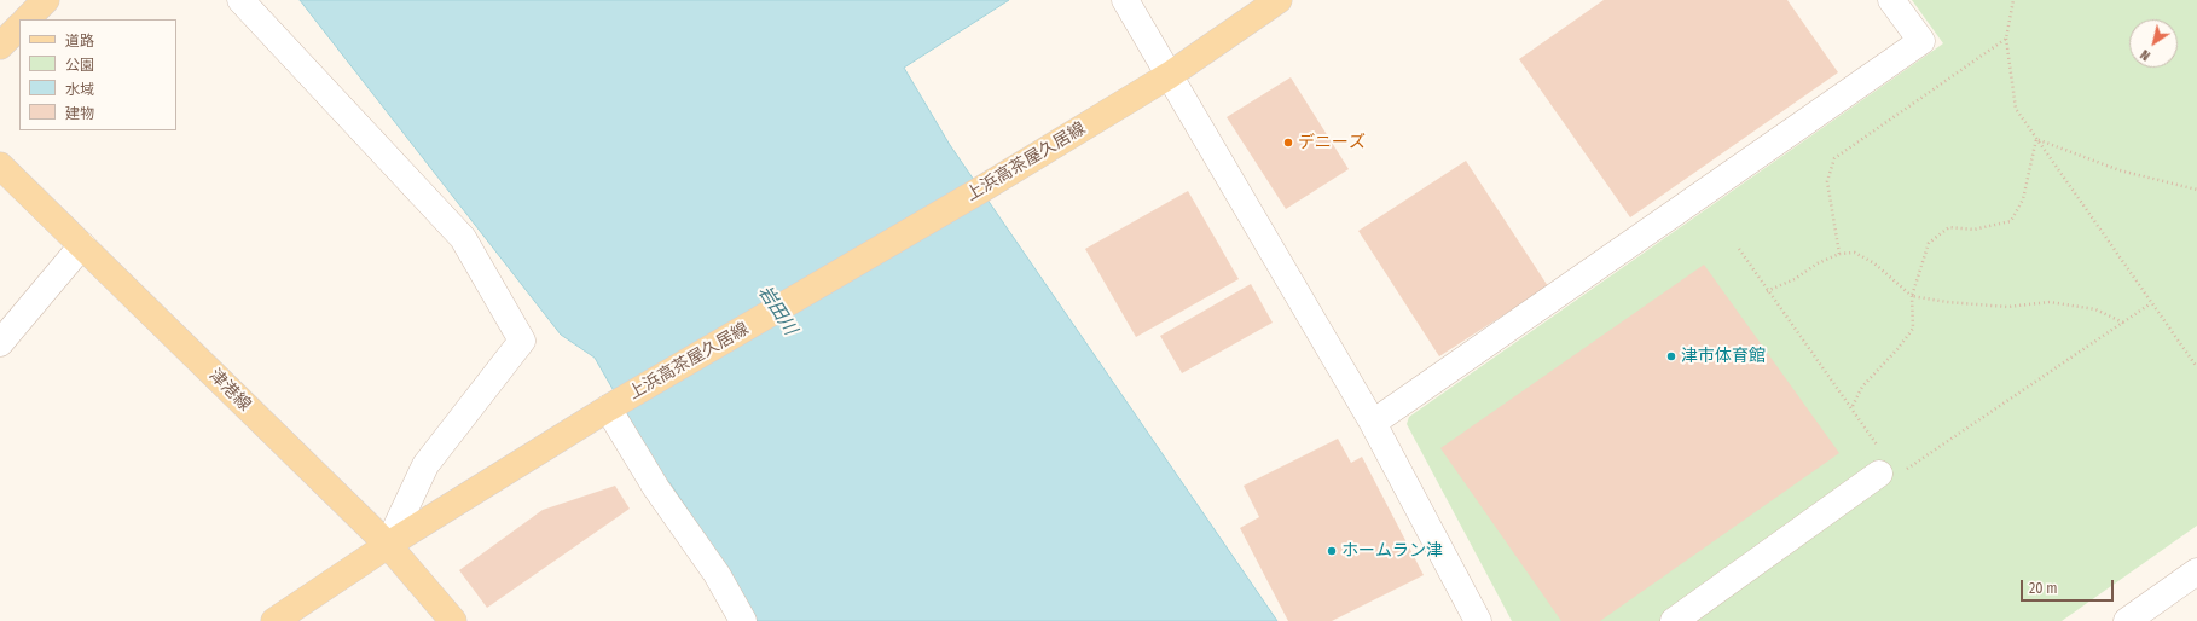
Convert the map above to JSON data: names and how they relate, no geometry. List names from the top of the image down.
{
  "streets": {
    "main road": ["上浜高茶屋久居線", "津港線"]
  },
  "crossings": [
    ["上浜高茶屋久居線", "津港線"]
  ],
  "water": ["岩田川"],
  "places": ["デニーズ", "津市体育館", "ホームラン津"],
  "legend": [
    "道路",
    "公園",
    "水域",
    "建物"
  ],
  "scale_bar": "20 m",
  "north": "bottom left"
}
